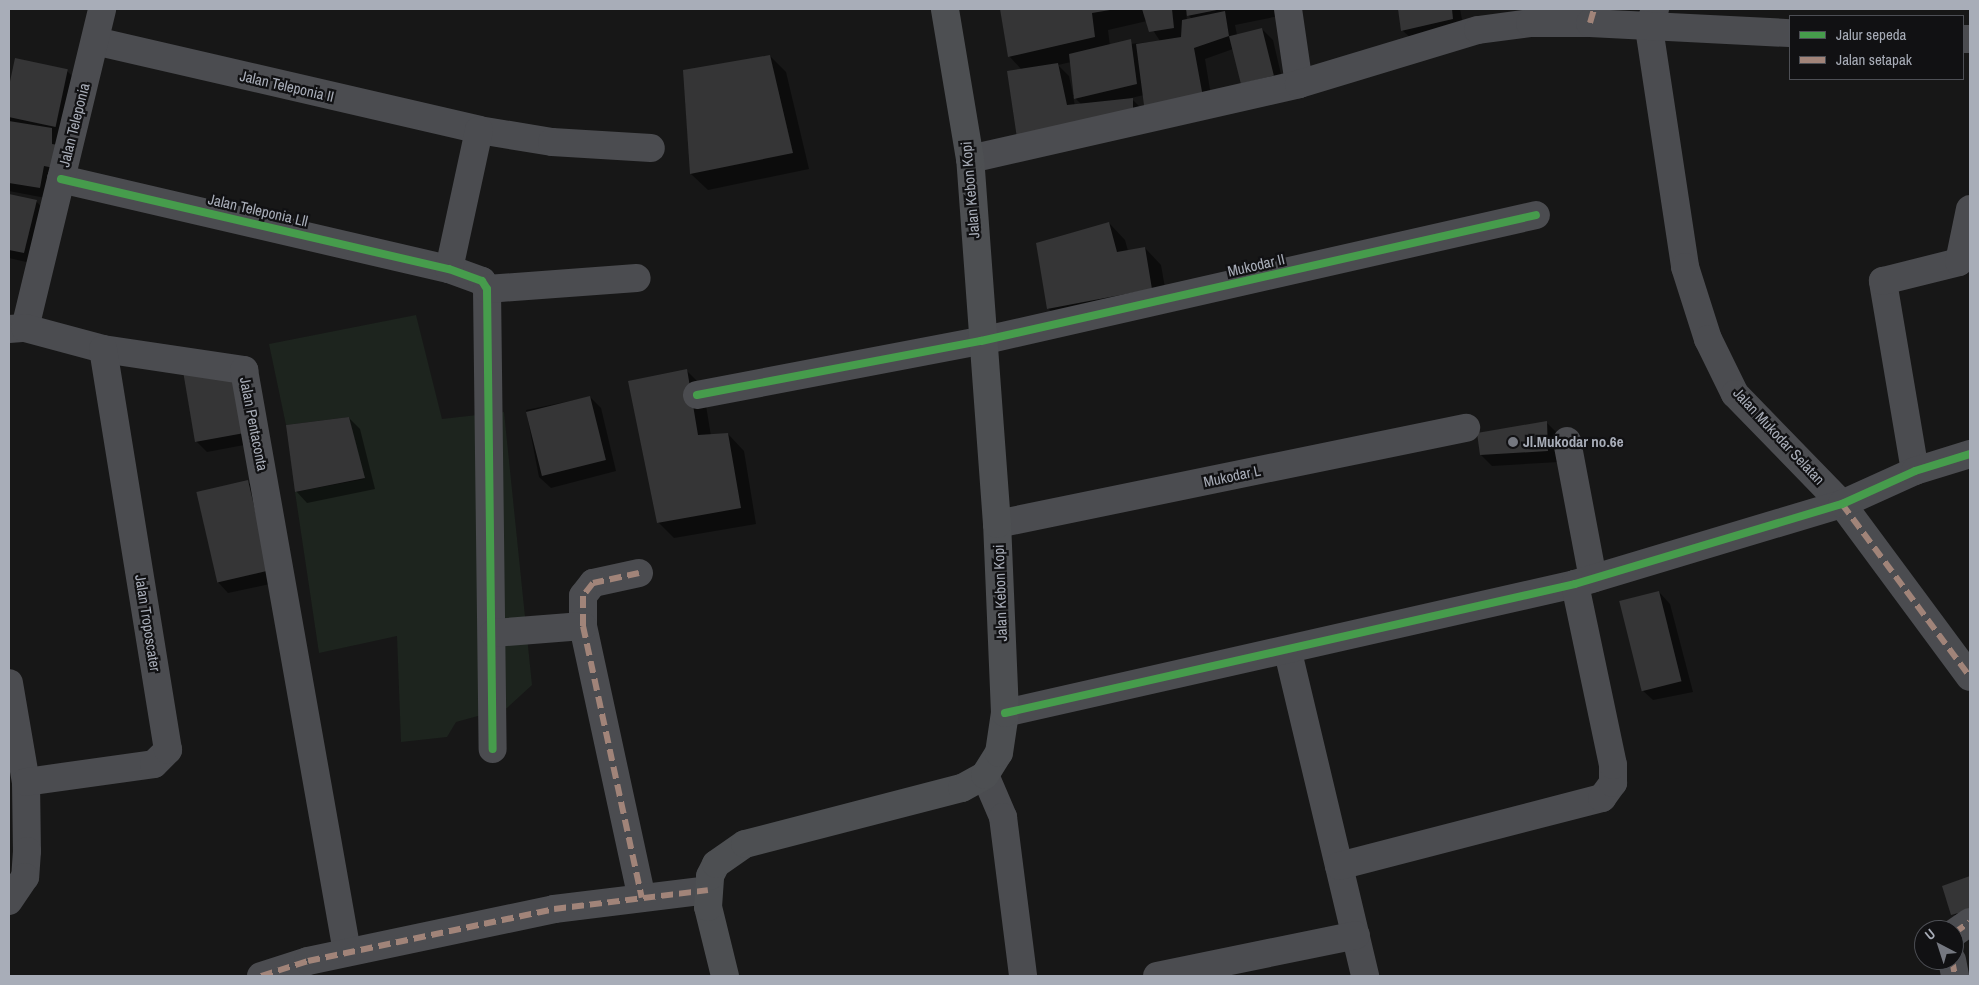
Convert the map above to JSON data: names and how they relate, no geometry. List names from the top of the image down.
{
  "streets": {
    "main road": ["Jalan Kebon Kopi"],
    "street": [
      "Jalan Teleponia II",
      "Jalan Teleponia",
      "Jalan Teleponia Lll",
      "Mukodar II",
      "Jalan Pentaconta",
      "Jalan Mukodar Selatan",
      "Mukodar L",
      "Jalan Troposcater"
    ]
  },
  "crossings": [
    ["Jalan Teleponia II", "Jalan Teleponia"],
    ["Jalan Teleponia", "Jalan Teleponia Lll"],
    ["Jalan Teleponia", "Jalan Pentaconta"],
    ["Jalan Kebon Kopi", "Mukodar II"],
    ["Jalan Kebon Kopi", "Mukodar L"],
    ["Jalan Pentaconta", "Jalan Troposcater"]
  ],
  "places": ["Jl.Mukodar no.6e"],
  "legend": ["Jalur sepeda", "Jalan setapak"],
  "north": "top left"
}
